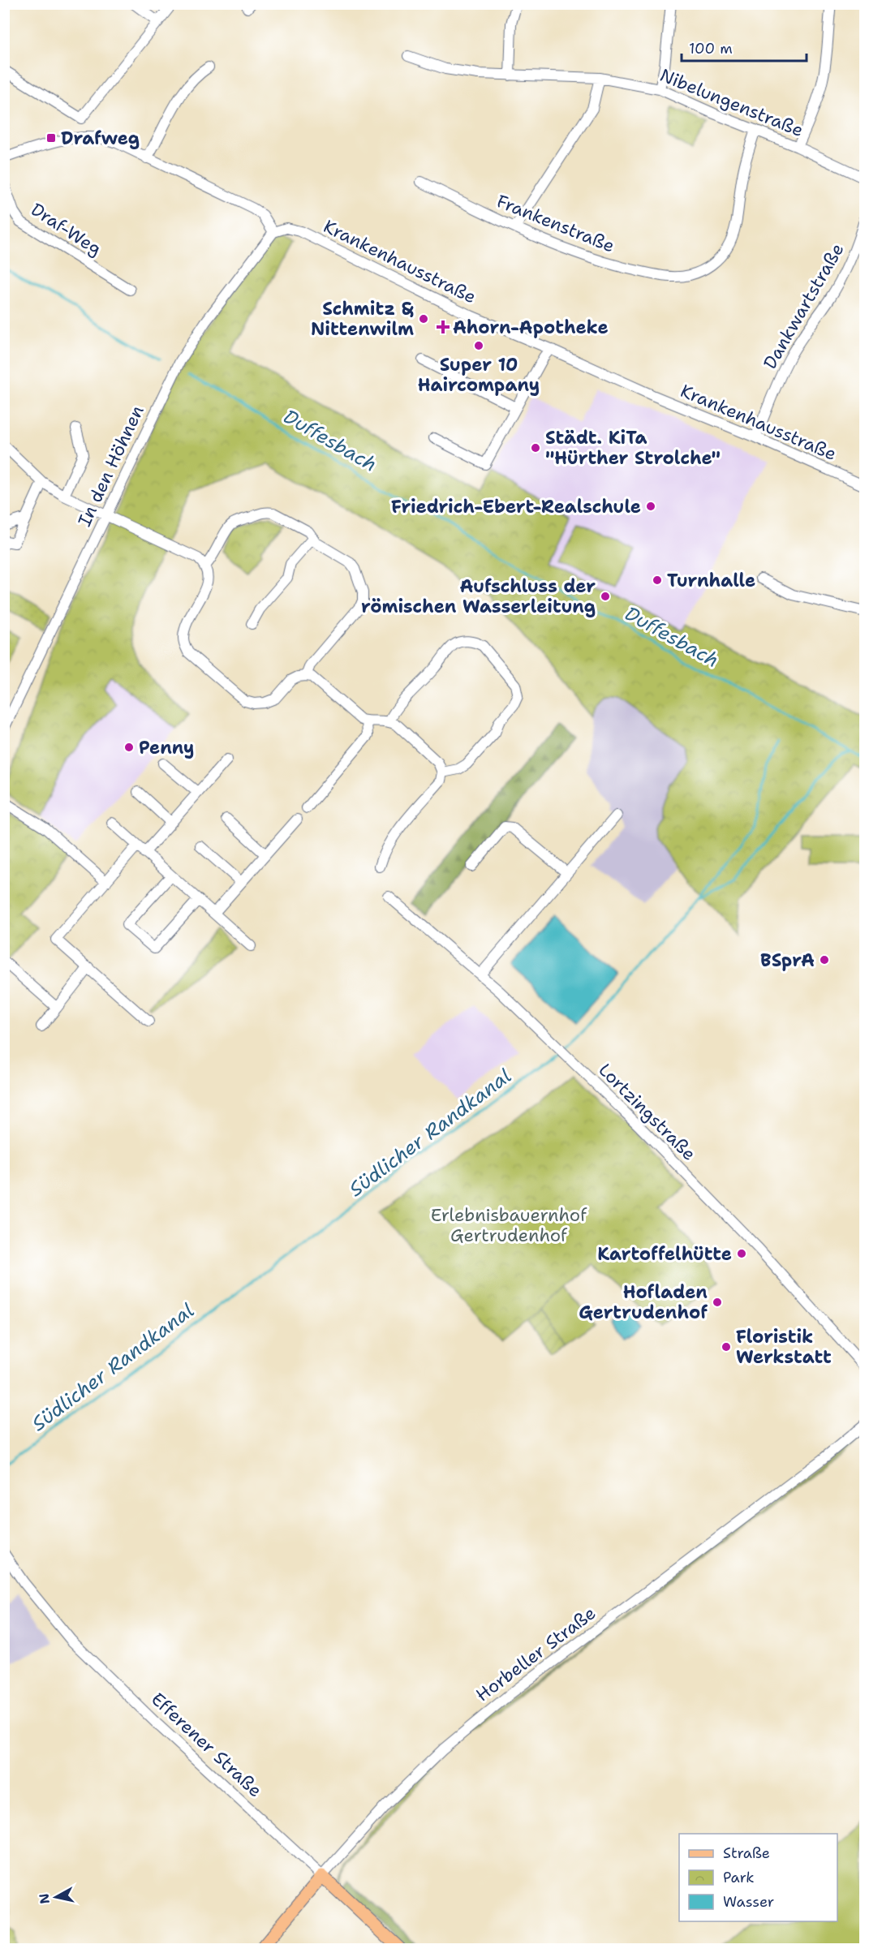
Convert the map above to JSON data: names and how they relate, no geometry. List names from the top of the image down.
{
  "streets": {
    "main road": ["Horbeller Straße", "Efferener Straße"],
    "street": [
      "Nibelungenstraße",
      "Frankenstraße",
      "Draf-Weg",
      "Krankenhausstraße",
      "Dankwartstraße",
      "In den Höhnen",
      "Lortzingstraße"
    ]
  },
  "crossings": [
    ["Nibelungenstraße", "Frankenstraße"],
    ["Krankenhausstraße", "Dankwartstraße"],
    ["Krankenhausstraße", "In den Höhnen"],
    ["Horbeller Straße", "Efferener Straße"]
  ],
  "water": ["Duffesbach", "Südlicher Randkanal"],
  "parks": ["Erlebnisbauernhof Gertrudenhof"],
  "places": {
    "transit": ["Drafweg"],
    "other": [
      "Schmitz & Nittenwilm",
      "Super 10 Haircompany",
      "Städt. KiTa \"Hürther Strolche\"",
      "Friedrich-Ebert-Realschule",
      "Turnhalle",
      "Aufschluss der römischen Wasserleitung",
      "Penny",
      "BSprA",
      "Kartoffelhütte",
      "Hofladen Gertrudenhof",
      "Floristik Werkstatt"
    ],
    "health": ["Ahorn-Apotheke"]
  },
  "legend": ["Straße", "Park", "Wasser"],
  "scale_bar": "100 m",
  "north": "left"
}
